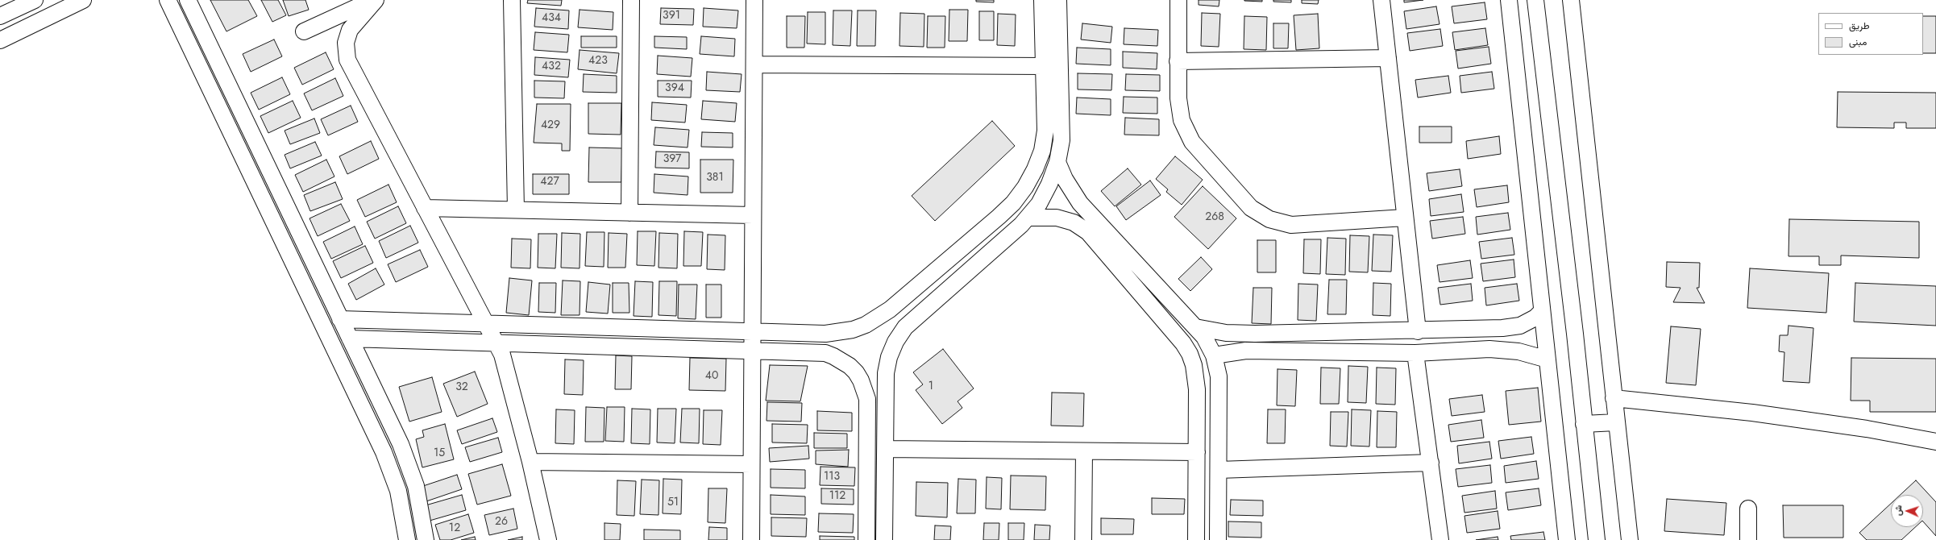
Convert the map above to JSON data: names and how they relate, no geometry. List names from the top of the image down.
{
  "house_numbers": [
    "391",
    "434",
    "423",
    "432",
    "394",
    "429",
    "397",
    "381",
    "427",
    "268",
    "40",
    "1",
    "32",
    "15",
    "113",
    "112",
    "51",
    "26",
    "12"
  ],
  "legend": ["طريق", "مبنى"],
  "north": "left"
}
